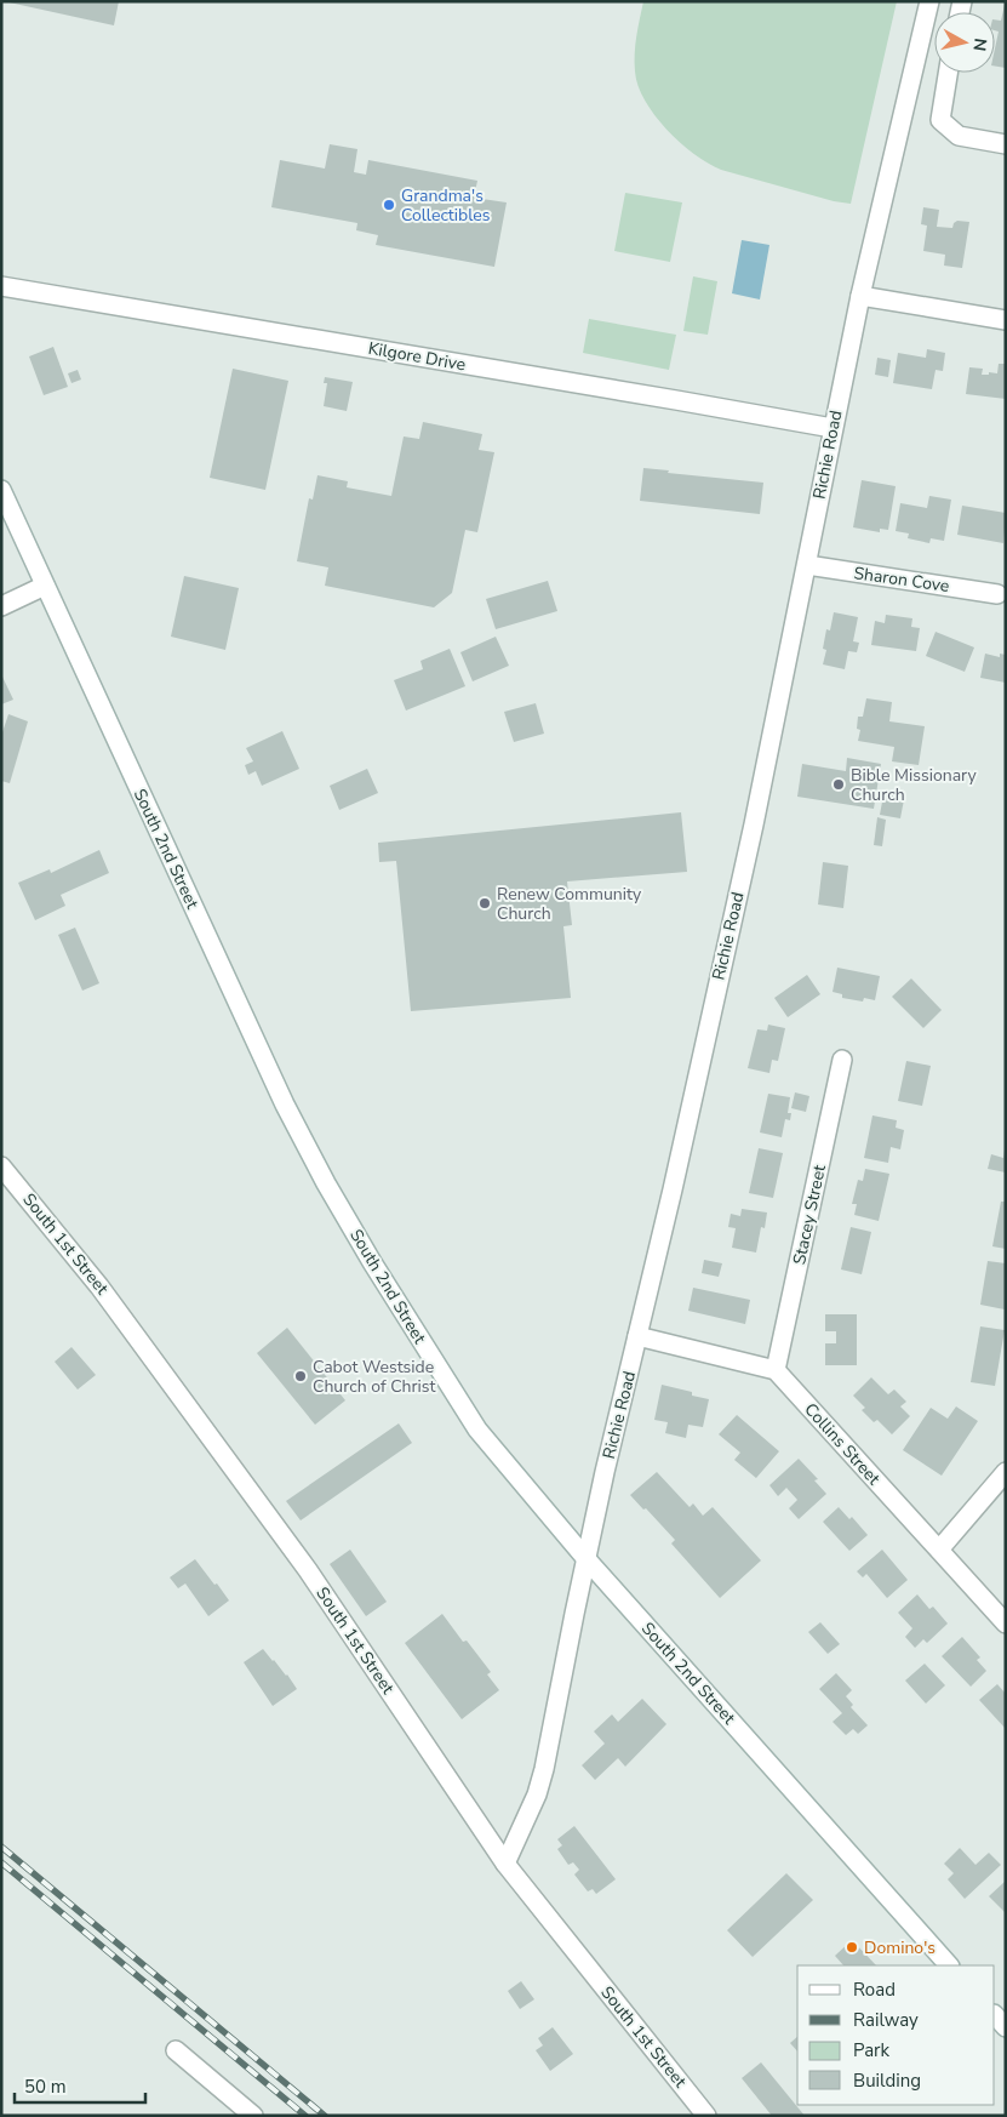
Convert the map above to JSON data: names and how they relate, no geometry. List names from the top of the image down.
{
  "streets": {
    "street": [
      "Kilgore Drive",
      "Richie Road",
      "Sharon Cove",
      "South 2nd Street",
      "Stacey Street",
      "South 1st Street",
      "Collins Street"
    ]
  },
  "crossings": [
    ["Kilgore Drive", "Richie Road"],
    ["Richie Road", "Sharon Cove"],
    ["Richie Road", "South 2nd Street"],
    ["Richie Road", "South 1st Street"],
    ["Stacey Street", "Collins Street"]
  ],
  "places": [
    "Grandma's Collectibles",
    "Bible Missionary Church",
    "Renew Community Church",
    "Cabot Westside Church of Christ",
    "Domino's"
  ],
  "legend": [
    "Road",
    "Railway",
    "Park",
    "Building"
  ],
  "scale_bar": "50 m",
  "north": "right"
}
